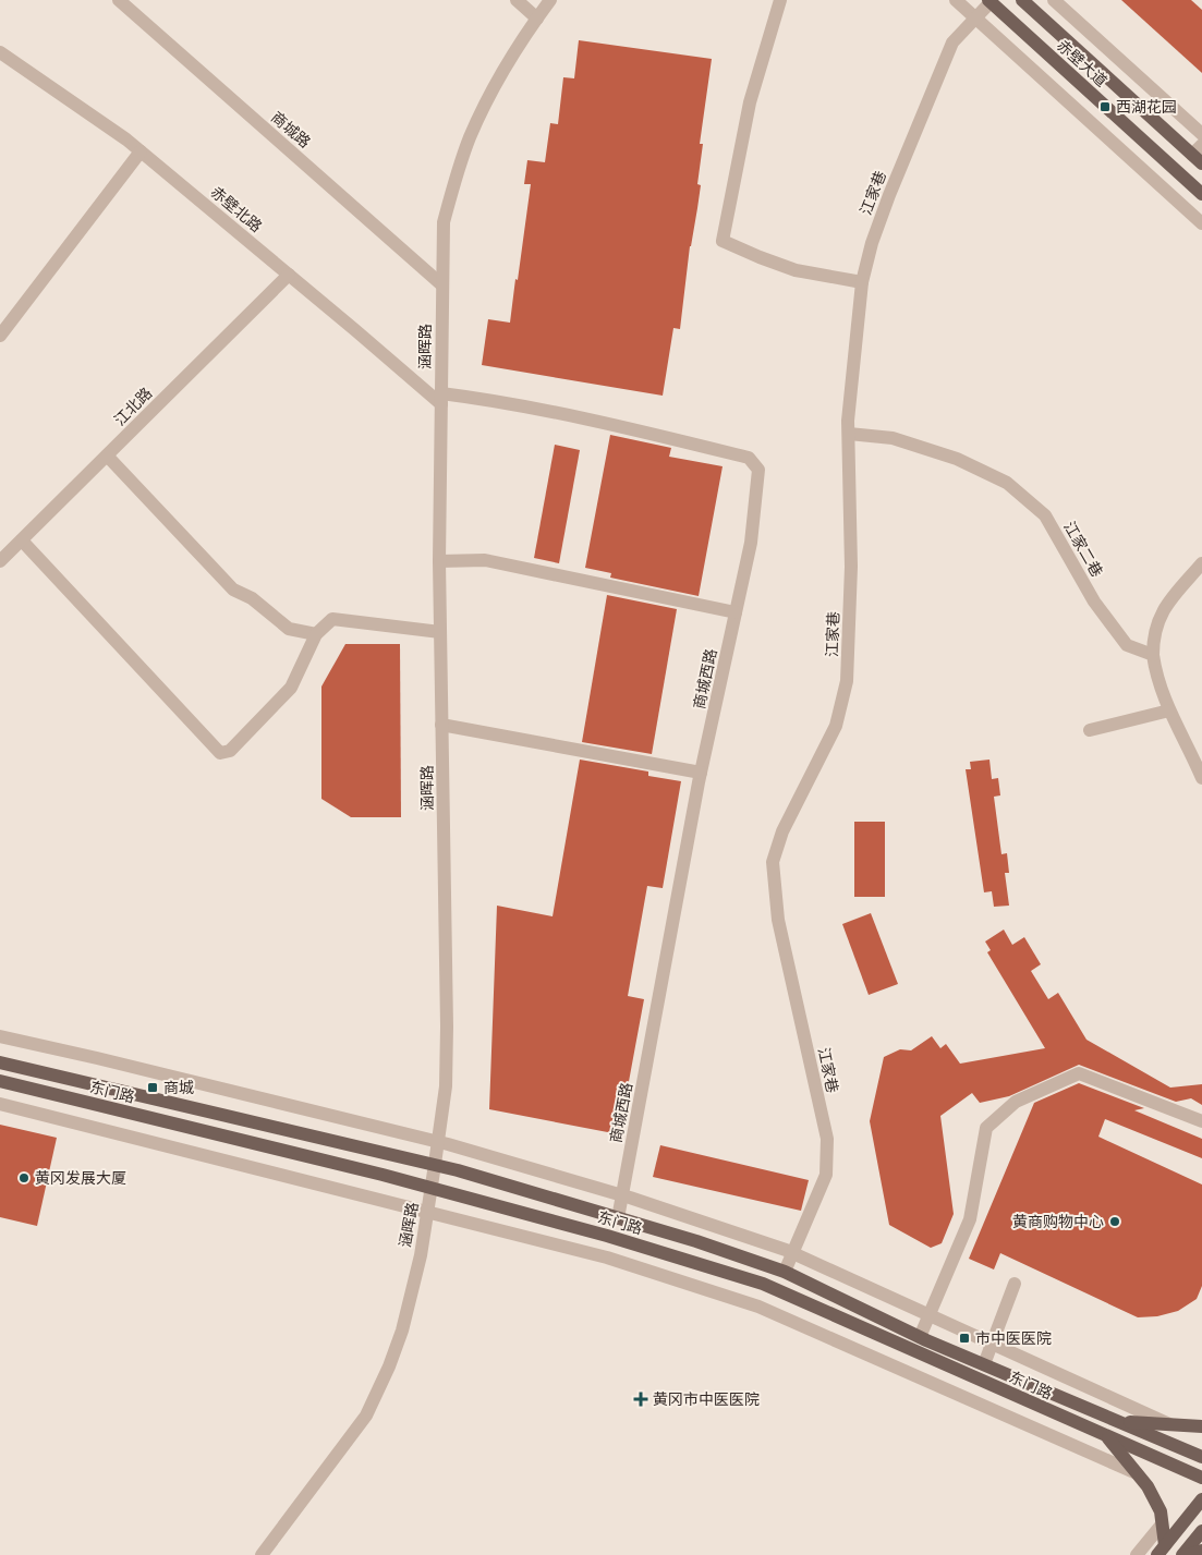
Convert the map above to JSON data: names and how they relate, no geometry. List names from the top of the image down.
{
  "streets": {
    "main road": ["赤壁大道", "东门路"],
    "street": [
      "商城路",
      "江家巷",
      "赤壁北路",
      "涵晖路",
      "江北路",
      "江家二巷",
      "商城西路"
    ]
  },
  "crossings": [
    ["赤壁大道", "江家巷"],
    ["商城路", "涵晖路"],
    ["江家巷", "江家二巷"],
    ["江家巷", "东门路"],
    ["赤壁北路", "涵晖路"],
    ["赤壁北路", "江北路"],
    ["赤壁北路", "商城西路"],
    ["涵晖路", "商城西路"],
    ["涵晖路", "东门路"],
    ["商城西路", "东门路"]
  ],
  "places": {
    "transit": ["西湖花园", "商城", "市中医医院"],
    "other": ["黄冈发展大厦", "黄商购物中心"],
    "health": ["黄冈市中医医院"]
  }
}
